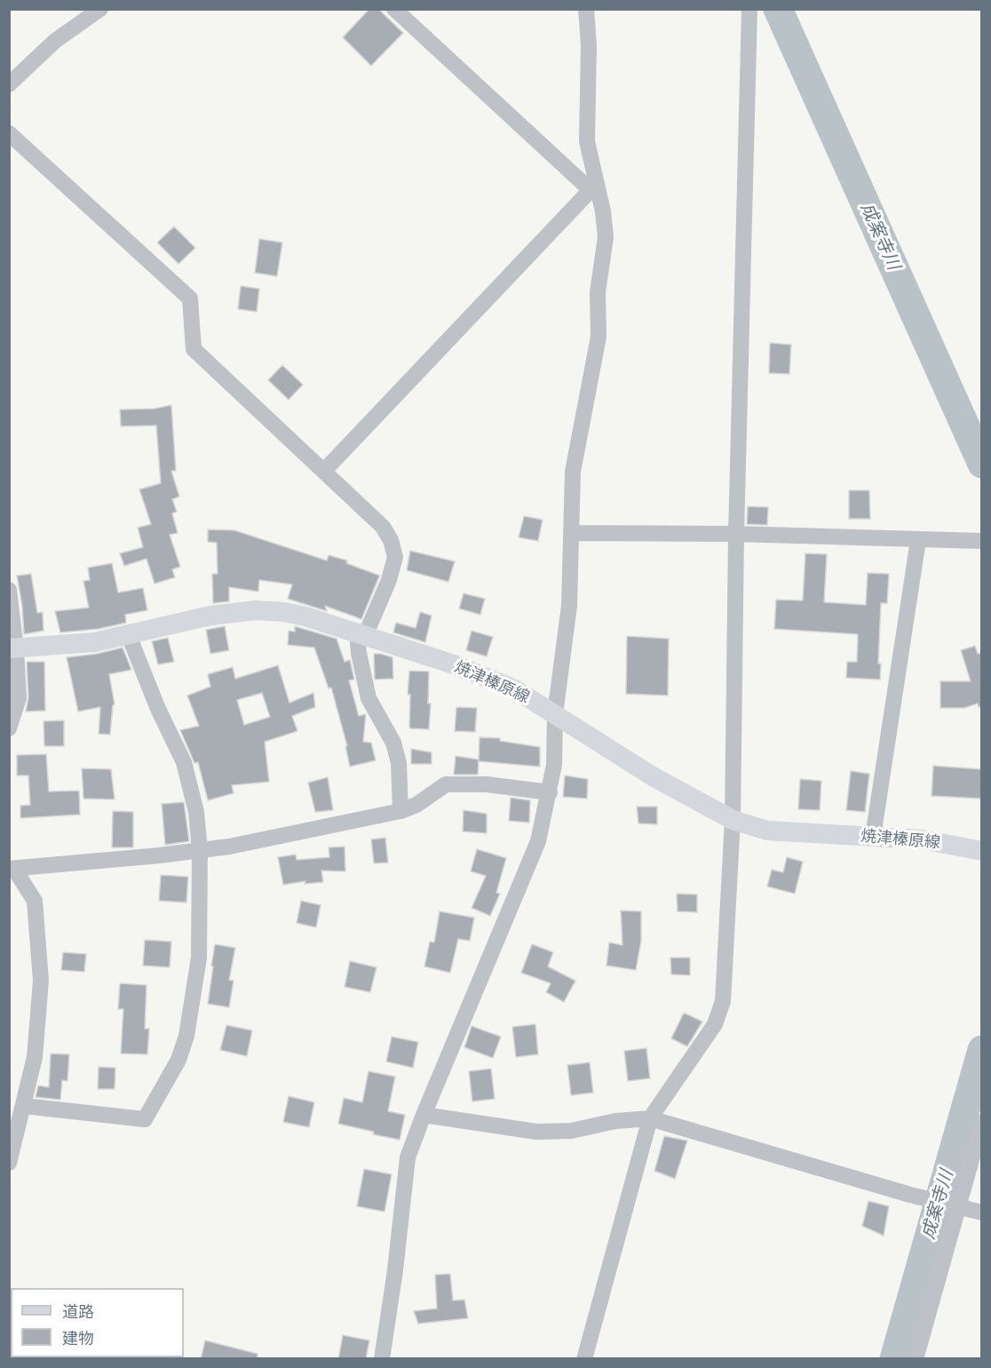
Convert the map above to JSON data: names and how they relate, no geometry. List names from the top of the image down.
{
  "streets": {
    "main road": ["焼津榛原線"]
  },
  "water": ["成案寺川"],
  "legend": ["道路", "建物"]
}
